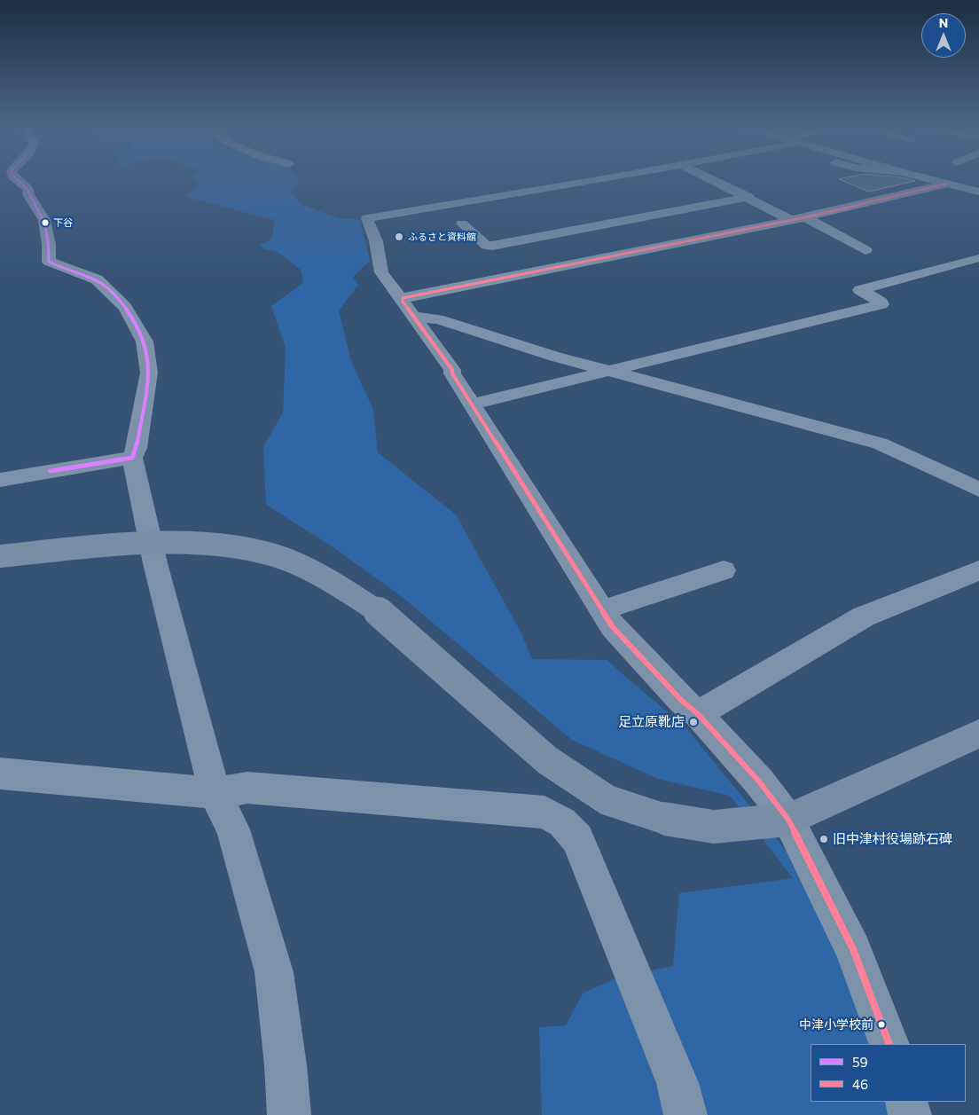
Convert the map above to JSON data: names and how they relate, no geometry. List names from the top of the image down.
{
  "places": [
    "下谷",
    "ふるさと資料館",
    "足立原靴店",
    "旧中津村役場跡石碑",
    "中津小学校前"
  ],
  "lines": ["transit line 59", "transit line 46"],
  "legend": ["59", "46"],
  "north": "top"
}
